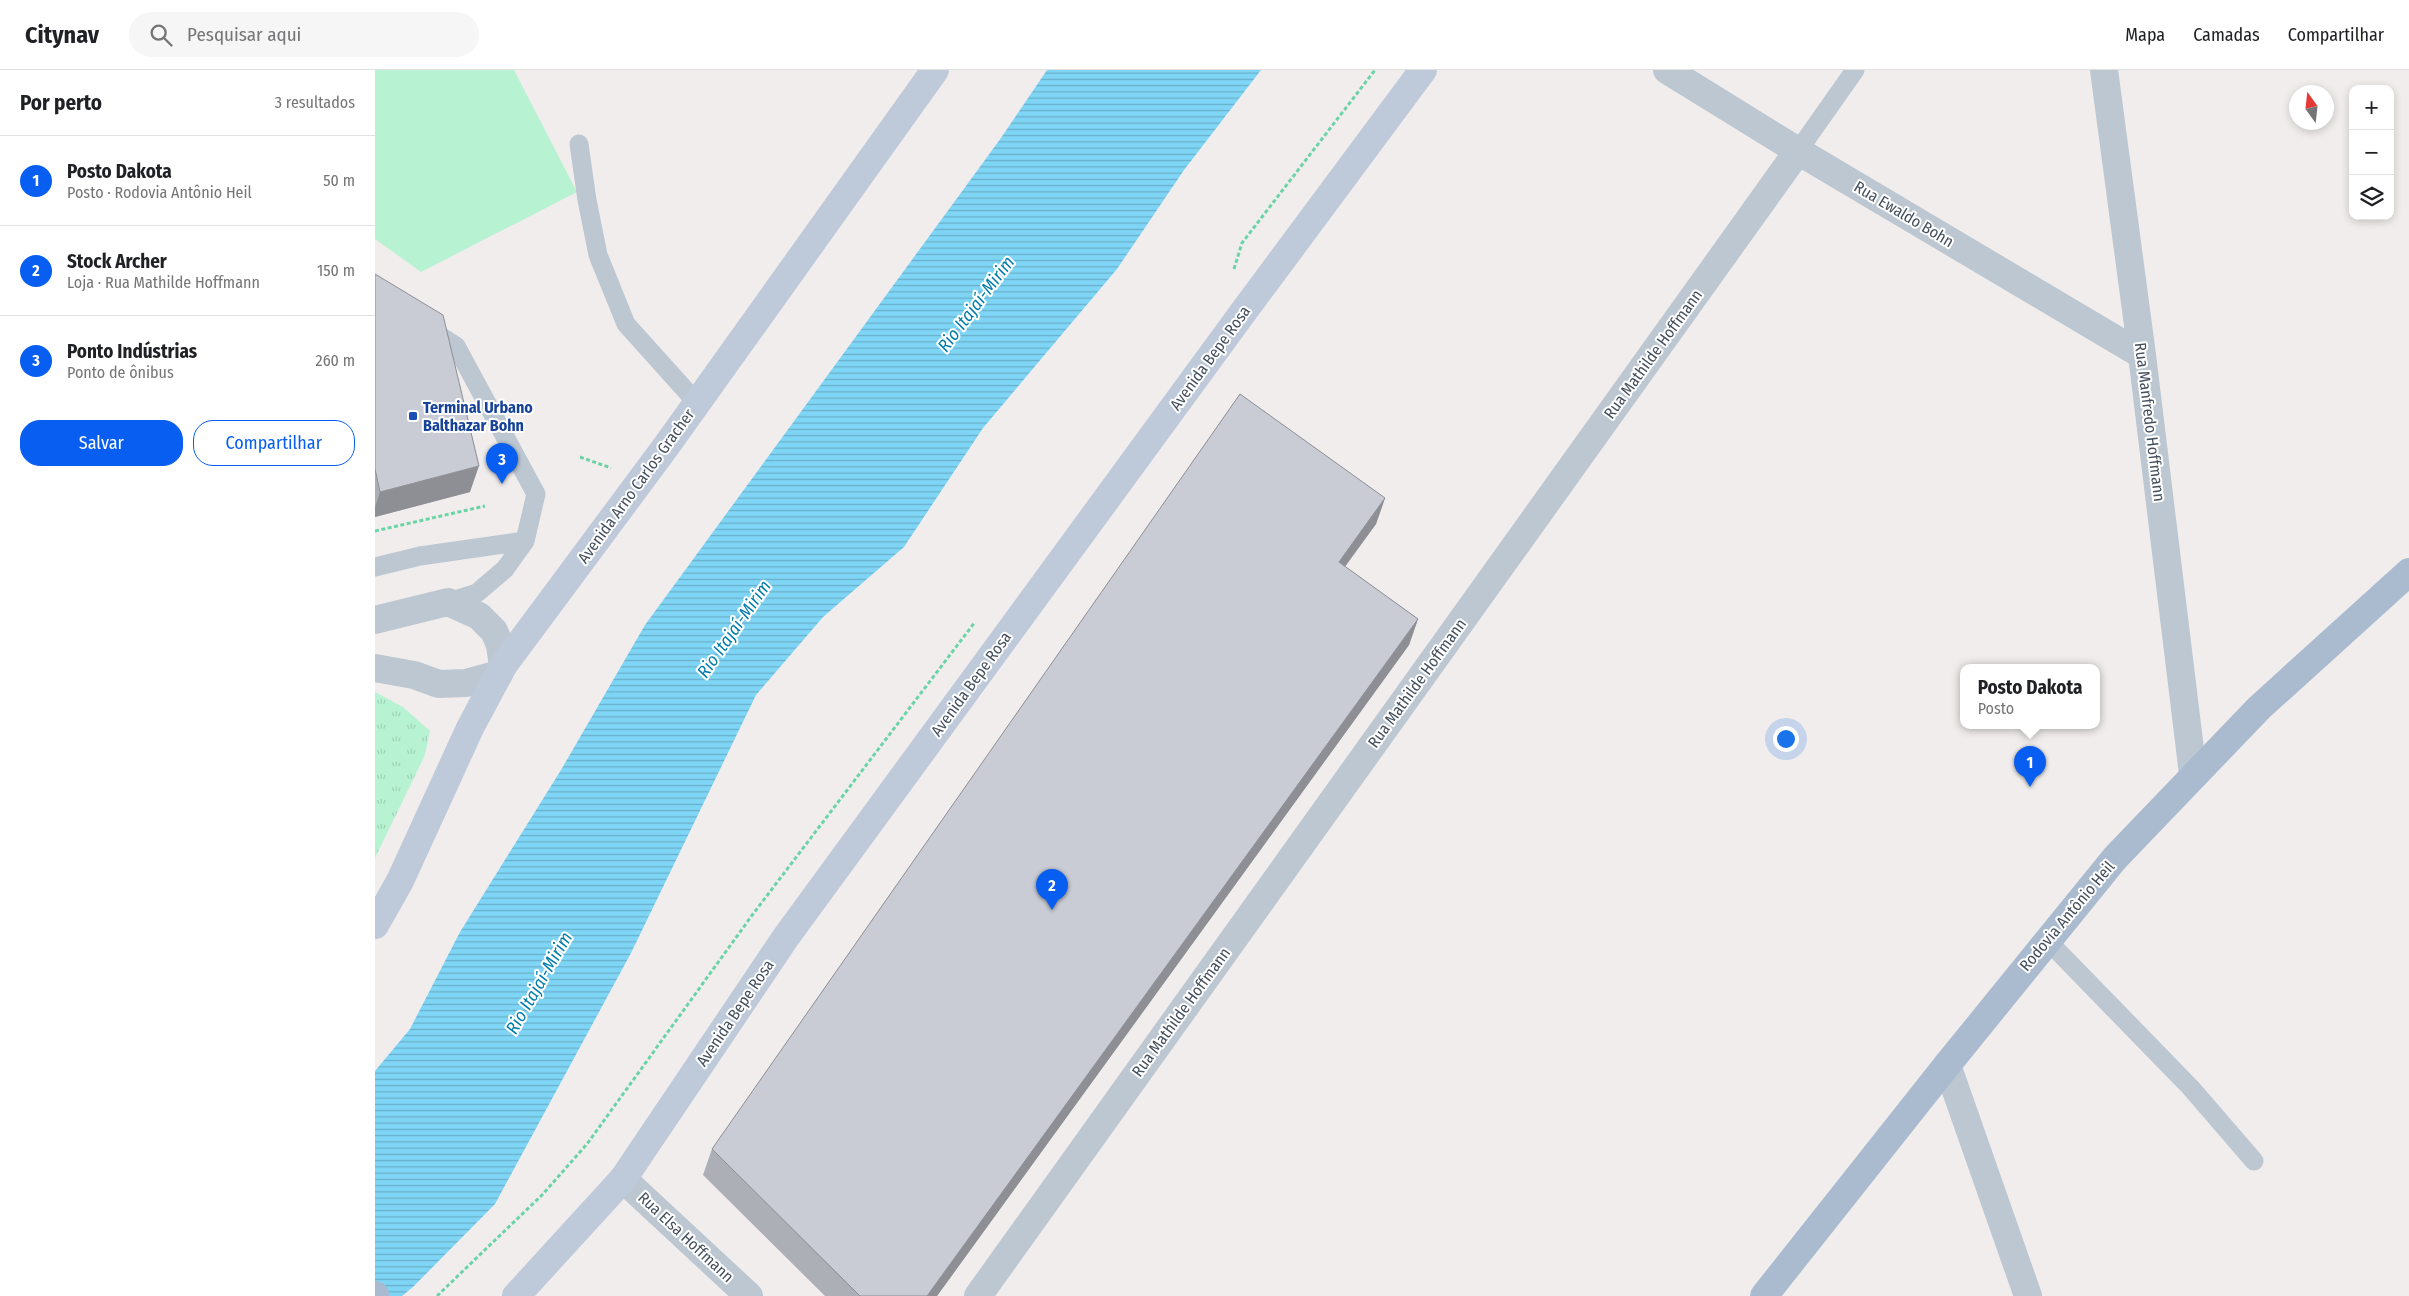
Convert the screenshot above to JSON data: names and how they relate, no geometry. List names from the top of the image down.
{
  "streets": {
    "main road": ["Avenida Bepe Rosa", "Avenida Arno Carlos Gracher", "Rodovia Antônio Heil"],
    "street": [
      "Rua Ewaldo Bohn",
      "Rua Mathilde Hoffmann",
      "Rua Manfredo Hoffmann",
      "Rua Elsa Hoffmann"
    ]
  },
  "crossings": [
    ["Rua Ewaldo Bohn", "Rua Mathilde Hoffmann"],
    ["Rua Ewaldo Bohn", "Rua Manfredo Hoffmann"],
    ["Avenida Bepe Rosa", "Rua Elsa Hoffmann"],
    ["Rua Manfredo Hoffmann", "Rodovia Antônio Heil"]
  ],
  "water": ["Rio Itajaí-Mirim"],
  "places": {
    "transit": ["Terminal Urbano Balthazar Bohn"]
  },
  "north": "top",
  "page": {
    "header": "Citynav",
    "search": "Pesquisar aqui",
    "nav": ["Mapa", "Camadas", "Compartilhar"],
    "heading": ["Por perto", "3 resultados"],
    "map_buttons": ["+", "−"],
    "list": [
      {
        "mark": "1",
        "name": "Posto Dakota",
        "note": "Posto · Rodovia Antônio Heil",
        "value": "50 m"
      },
      {
        "mark": "2",
        "name": "Stock Archer",
        "note": "Loja · Rua Mathilde Hoffmann",
        "value": "150 m"
      },
      {
        "mark": "3",
        "name": "Ponto Indústrias",
        "note": "Ponto de ônibus",
        "value": "260 m"
      }
    ],
    "buttons": ["Salvar", "Compartilhar"],
    "pins": ["3", "1", "2"],
    "popup": ["Posto Dakota", "Posto"]
  }
}
